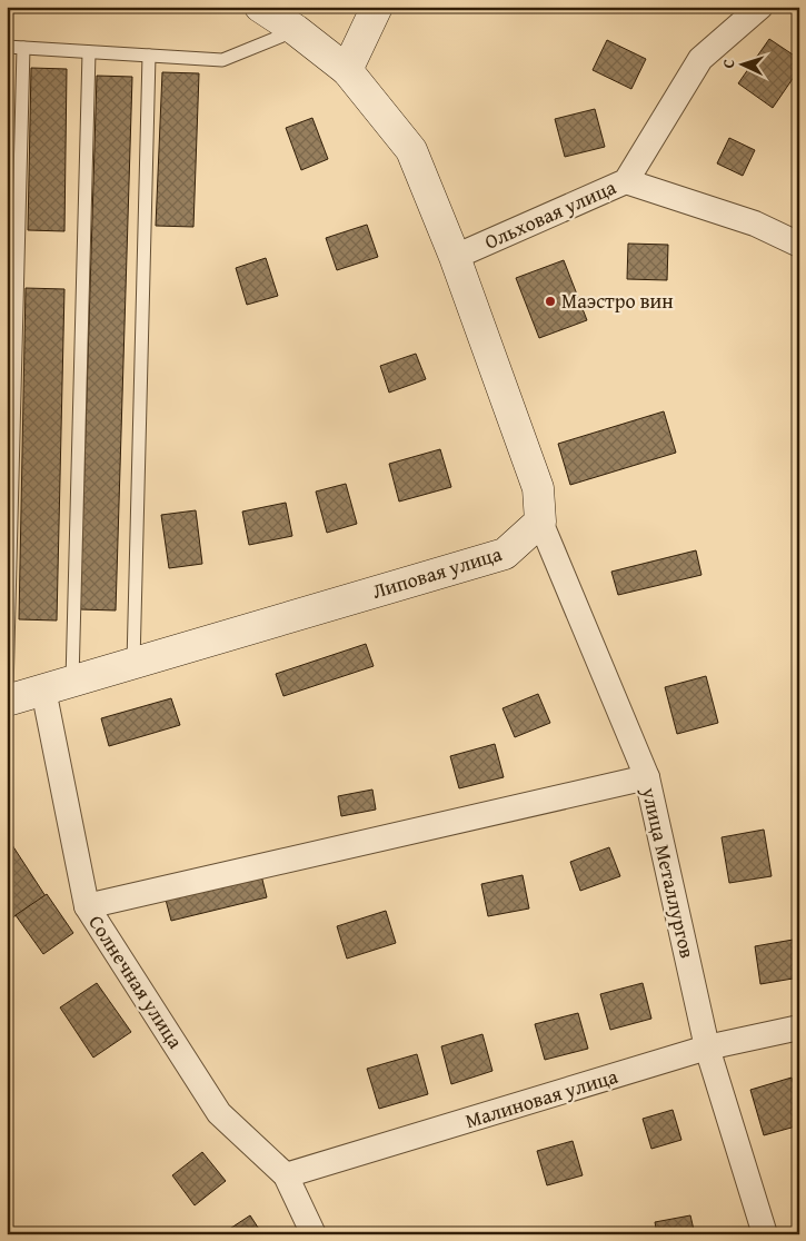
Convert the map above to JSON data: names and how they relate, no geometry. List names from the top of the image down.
{
  "streets": {
    "main road": ["Липовая улица"],
    "street": [
      "Ольховая улица",
      "улица Металлургов",
      "Солнечная улица",
      "Малиновая улица"
    ]
  },
  "crossings": [
    ["Липовая улица", "улица Металлургов"],
    ["Липовая улица", "Солнечная улица"],
    ["улица Металлургов", "Малиновая улица"],
    ["Солнечная улица", "Малиновая улица"]
  ],
  "places": ["Маэстро вин"],
  "north": "left"
}
